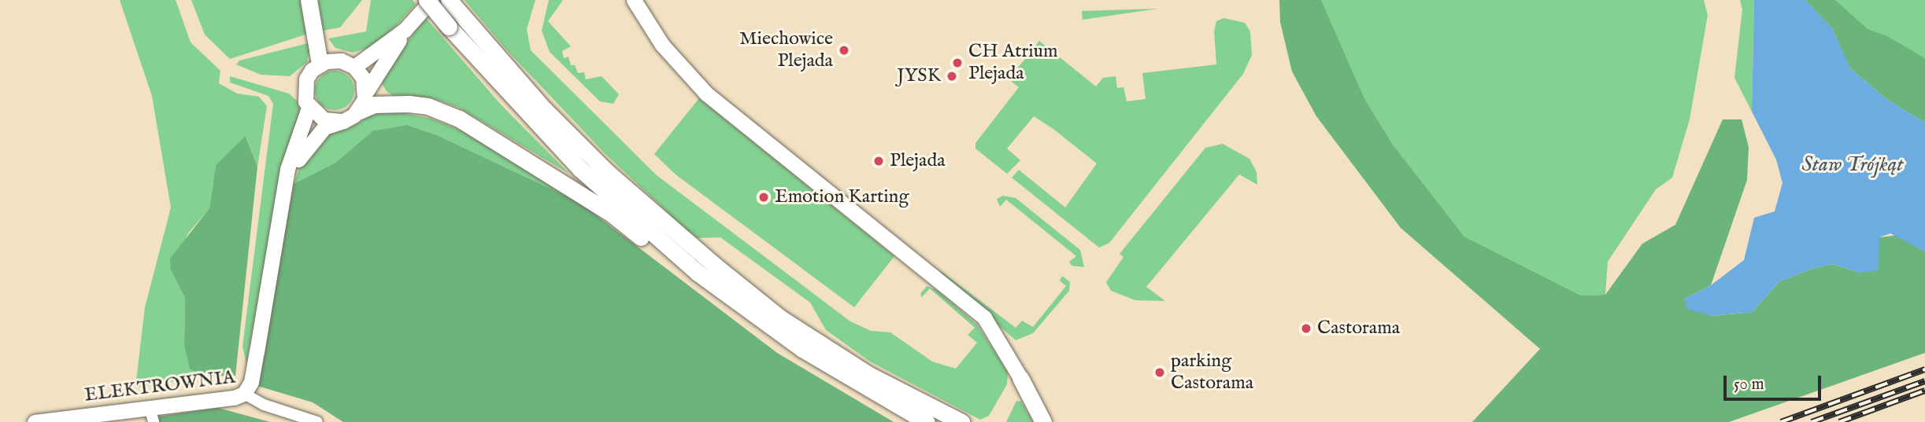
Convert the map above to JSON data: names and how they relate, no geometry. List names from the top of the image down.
{
  "streets": {
    "street": ["ELEKTROWNIA"]
  },
  "water": ["Staw Trójkąt"],
  "places": [
    "Miechowice Plejada",
    "CH Atrium Plejada",
    "JYSK",
    "Plejada",
    "Emotion Karting",
    "Castorama",
    "parking Castorama"
  ],
  "scale_bar": "50 m"
}
